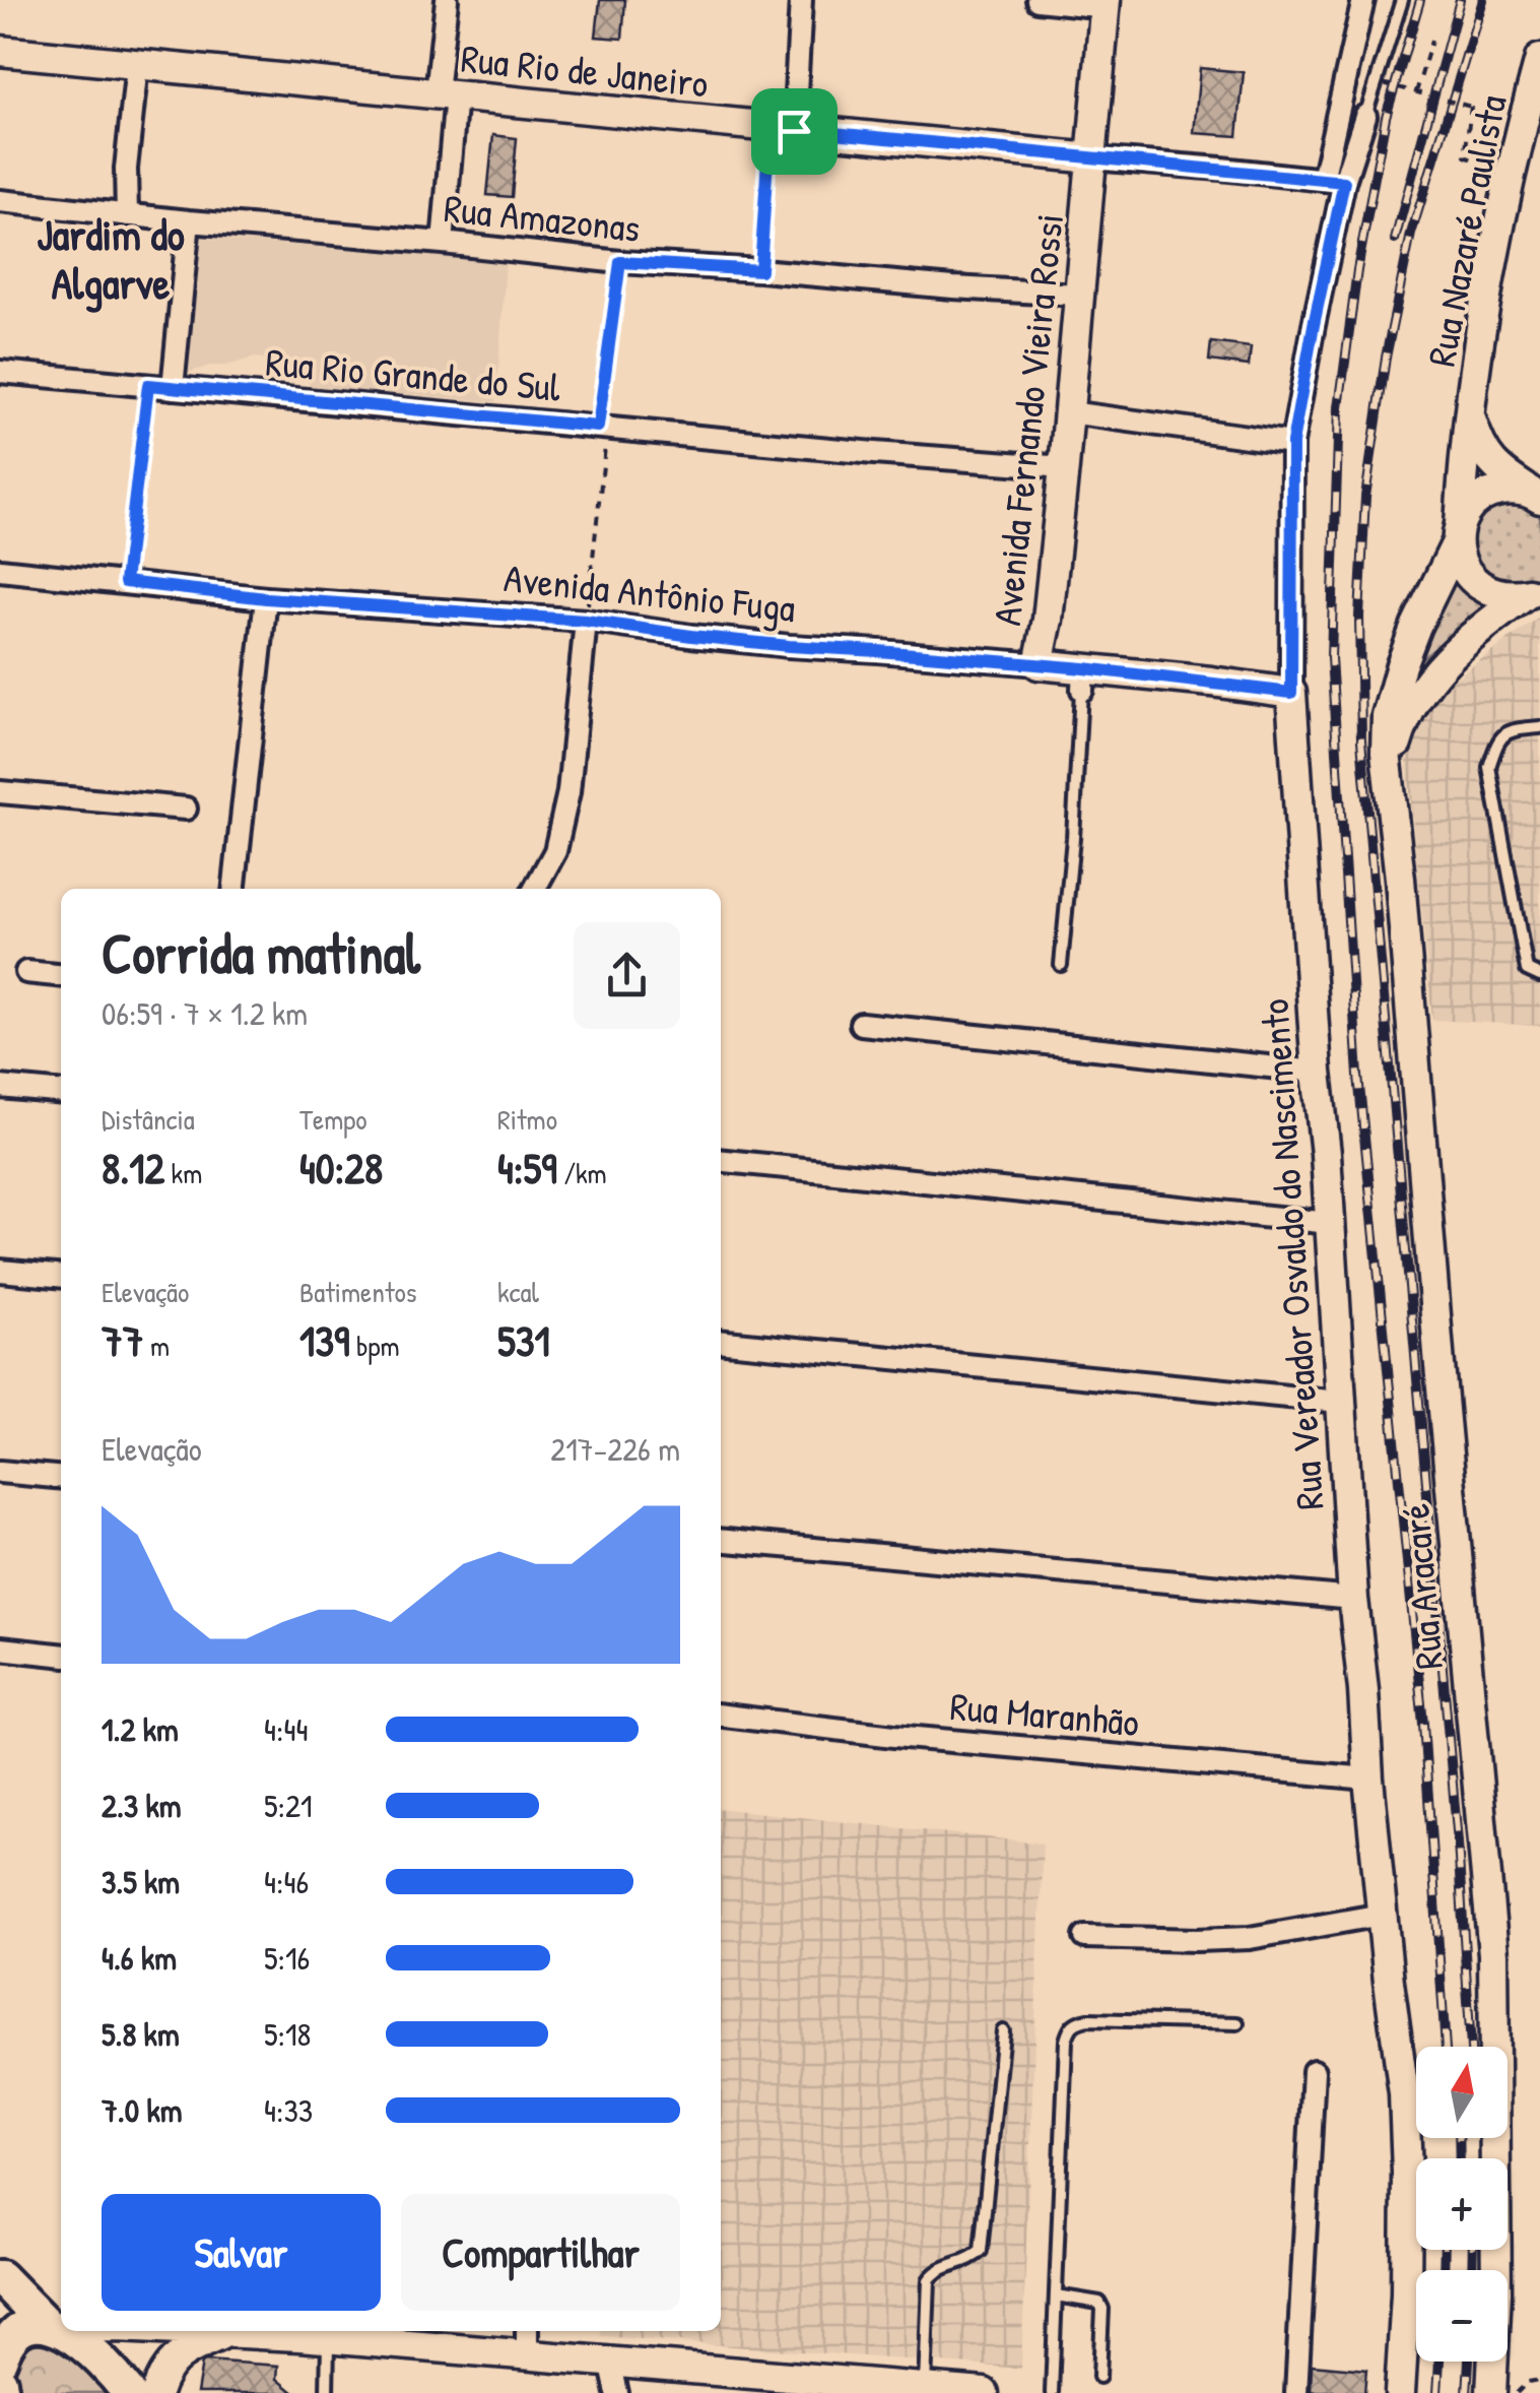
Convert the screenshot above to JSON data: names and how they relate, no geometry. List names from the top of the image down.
{
  "streets": {
    "street": [
      "Rua Rio de Janeiro",
      "Rua Amazonas",
      "Rua Nazaré Paulista",
      "Rua Rio Grande do Sul",
      "Avenida Fernando Vieira Rossi",
      "Avenida Antônio Fuga",
      "Rua Vereador Osvaldo do Nascimento",
      "Rua Aracaré",
      "Rua Maranhão"
    ]
  },
  "crossings": [
    ["Rua Rio de Janeiro", "Avenida Fernando Vieira Rossi"],
    ["Rua Rio de Janeiro", "Rua Vereador Osvaldo do Nascimento"],
    ["Rua Amazonas", "Avenida Fernando Vieira Rossi"],
    ["Rua Nazaré Paulista", "Rua Aracaré"],
    ["Rua Rio Grande do Sul", "Avenida Fernando Vieira Rossi"],
    ["Avenida Fernando Vieira Rossi", "Avenida Antônio Fuga"],
    ["Avenida Antônio Fuga", "Rua Vereador Osvaldo do Nascimento"],
    ["Rua Vereador Osvaldo do Nascimento", "Rua Maranhão"]
  ],
  "districts": ["Jardim do Algarve"],
  "north": "top",
  "page": {
    "heading": ["Corrida matinal", "06:59 · 7 × 1.2 km"],
    "stats": [
      ["Distância", "8.12 km"],
      ["Tempo", "40:28"],
      ["Ritmo", "4:59 /km"],
      ["Elevação", "77 m"],
      ["Batimentos", "139 bpm"],
      ["kcal", "531"]
    ],
    "chart": ["Elevação", "217–226 m"],
    "list": [
      {
        "name": "1.2 km",
        "note": "4:44"
      },
      {
        "name": "2.3 km",
        "note": "5:21"
      },
      {
        "name": "3.5 km",
        "note": "4:46"
      },
      {
        "name": "4.6 km",
        "note": "5:16"
      },
      {
        "name": "5.8 km",
        "note": "5:18"
      },
      {
        "name": "7.0 km",
        "note": "4:33"
      }
    ],
    "map_buttons": ["+", "−"],
    "buttons": ["Salvar", "Compartilhar"]
  }
}
